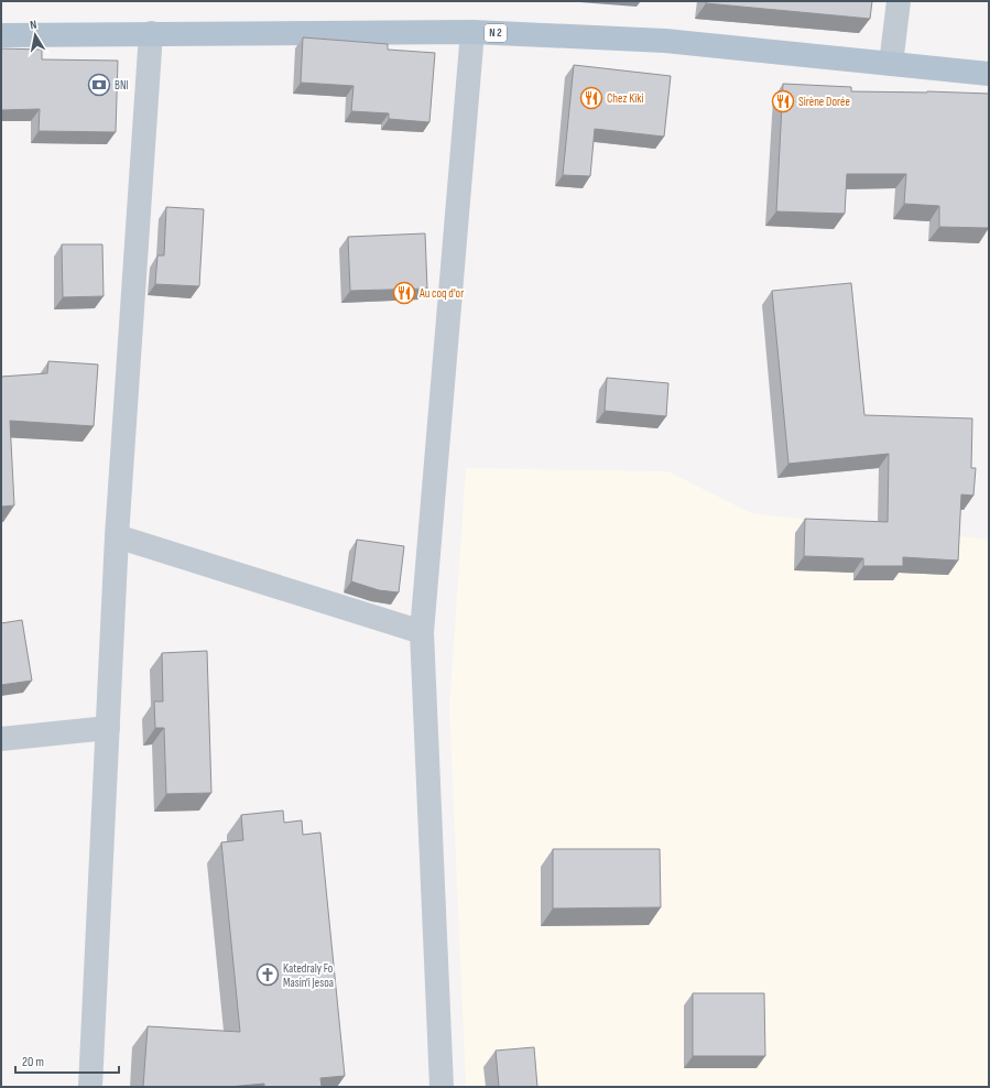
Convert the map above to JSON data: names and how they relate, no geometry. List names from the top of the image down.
{
  "streets": {
    "main road": ["N 2"]
  },
  "places": {
    "bank": ["BNI"],
    "restaurant": ["Chez Kiki", "Sirène Dorée", "Au coq d'or"],
    "church": ["Katedraly Fo Masin'i Jesoa"]
  },
  "scale_bar": "20 m",
  "north": "top"
}
